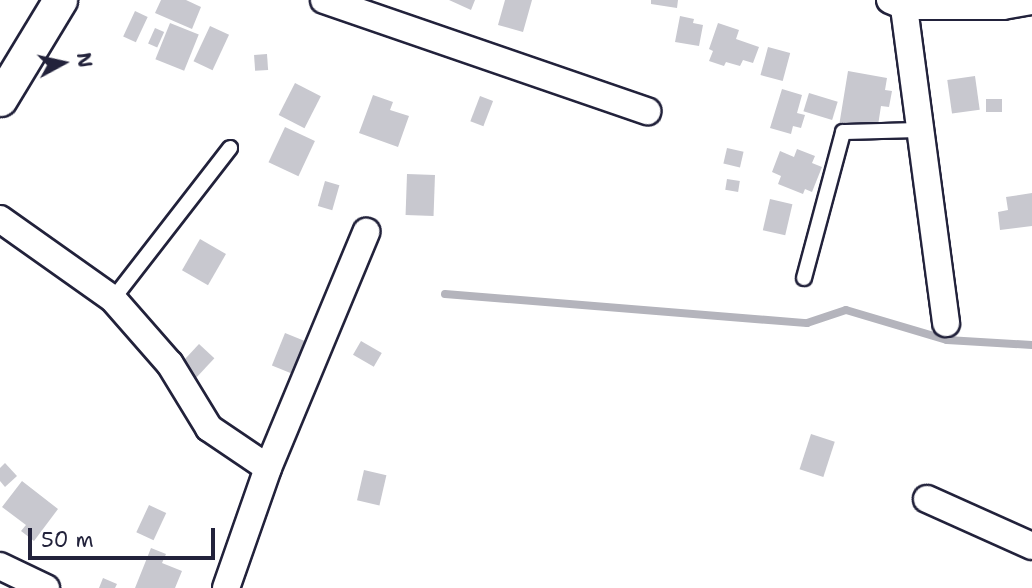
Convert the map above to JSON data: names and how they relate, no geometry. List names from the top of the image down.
{
  "scale_bar": "50 m",
  "north": "right"
}
